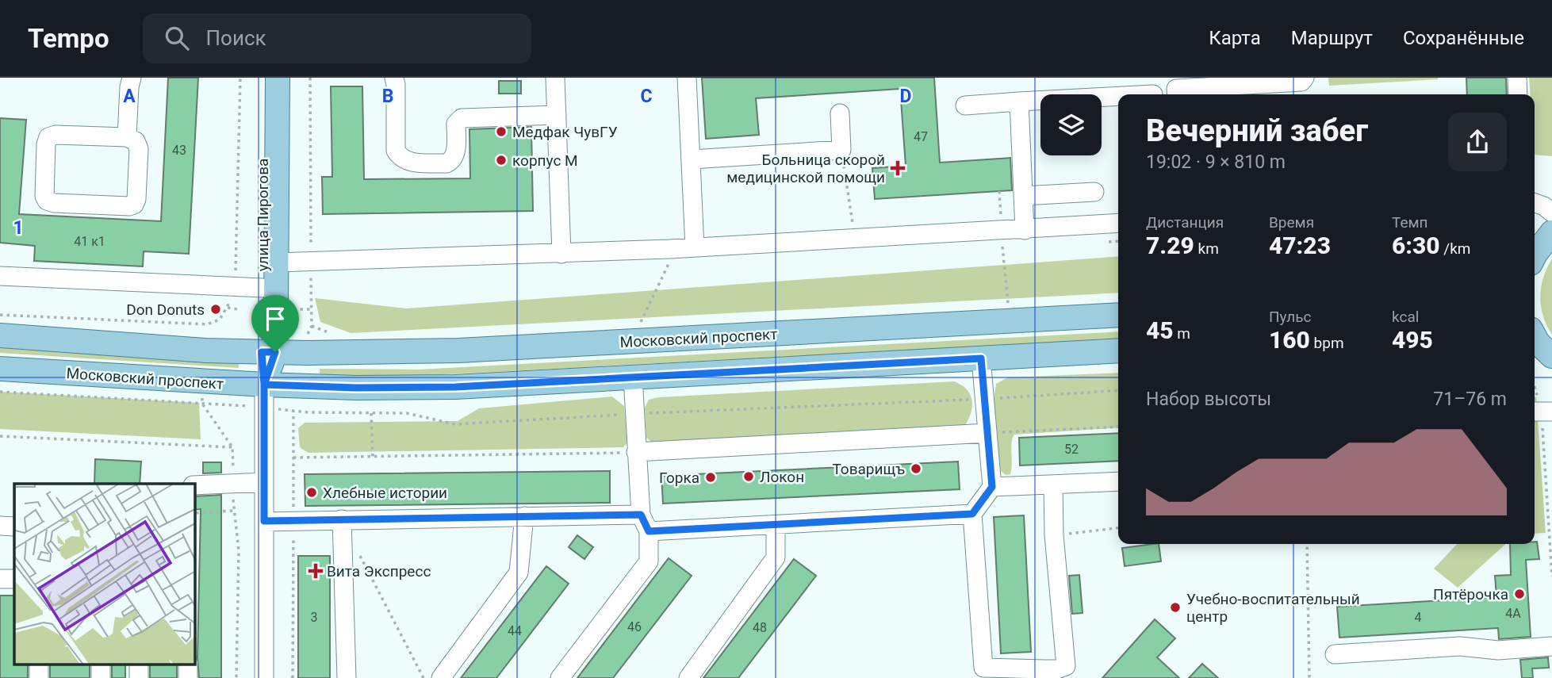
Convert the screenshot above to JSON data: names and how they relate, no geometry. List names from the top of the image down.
{
  "streets": {
    "main road": ["улица Пирогова", "Московский проспект"]
  },
  "crossings": [
    ["улица Пирогова", "Московский проспект"]
  ],
  "places": {
    "other": [
      "Медфак ЧувГУ",
      "корпус М",
      "Don Donuts",
      "Товарищъ",
      "Локон",
      "Горка",
      "Хлебные истории",
      "Пятёрочка",
      "Учебно-воспитательный центр"
    ],
    "health": ["Больница скорой медицинской помощи", "Вита Экспресс"]
  },
  "house_numbers": [
    "47",
    "43",
    "41 к1",
    "52",
    "4А",
    "3",
    "4",
    "46",
    "48",
    "44"
  ],
  "page": {
    "header": "Tempo",
    "search": "Поиск",
    "nav": ["Карта", "Маршрут", "Сохранённые"],
    "heading": ["Вечерний забег", "19:02 · 9 × 810 m"],
    "stats": [
      ["Дистанция", "7.29 km"],
      ["Время", "47:23"],
      ["Темп", "6:30 /km"],
      ["45 m"],
      ["Пульс", "160 bpm"],
      ["kcal", "495"]
    ],
    "chart": ["Набор высоты", "71–76 m"]
  },
  "grid": {
    "columns": [
      "A",
      "B",
      "C",
      "D"
    ],
    "rows": ["1"]
  }
}
